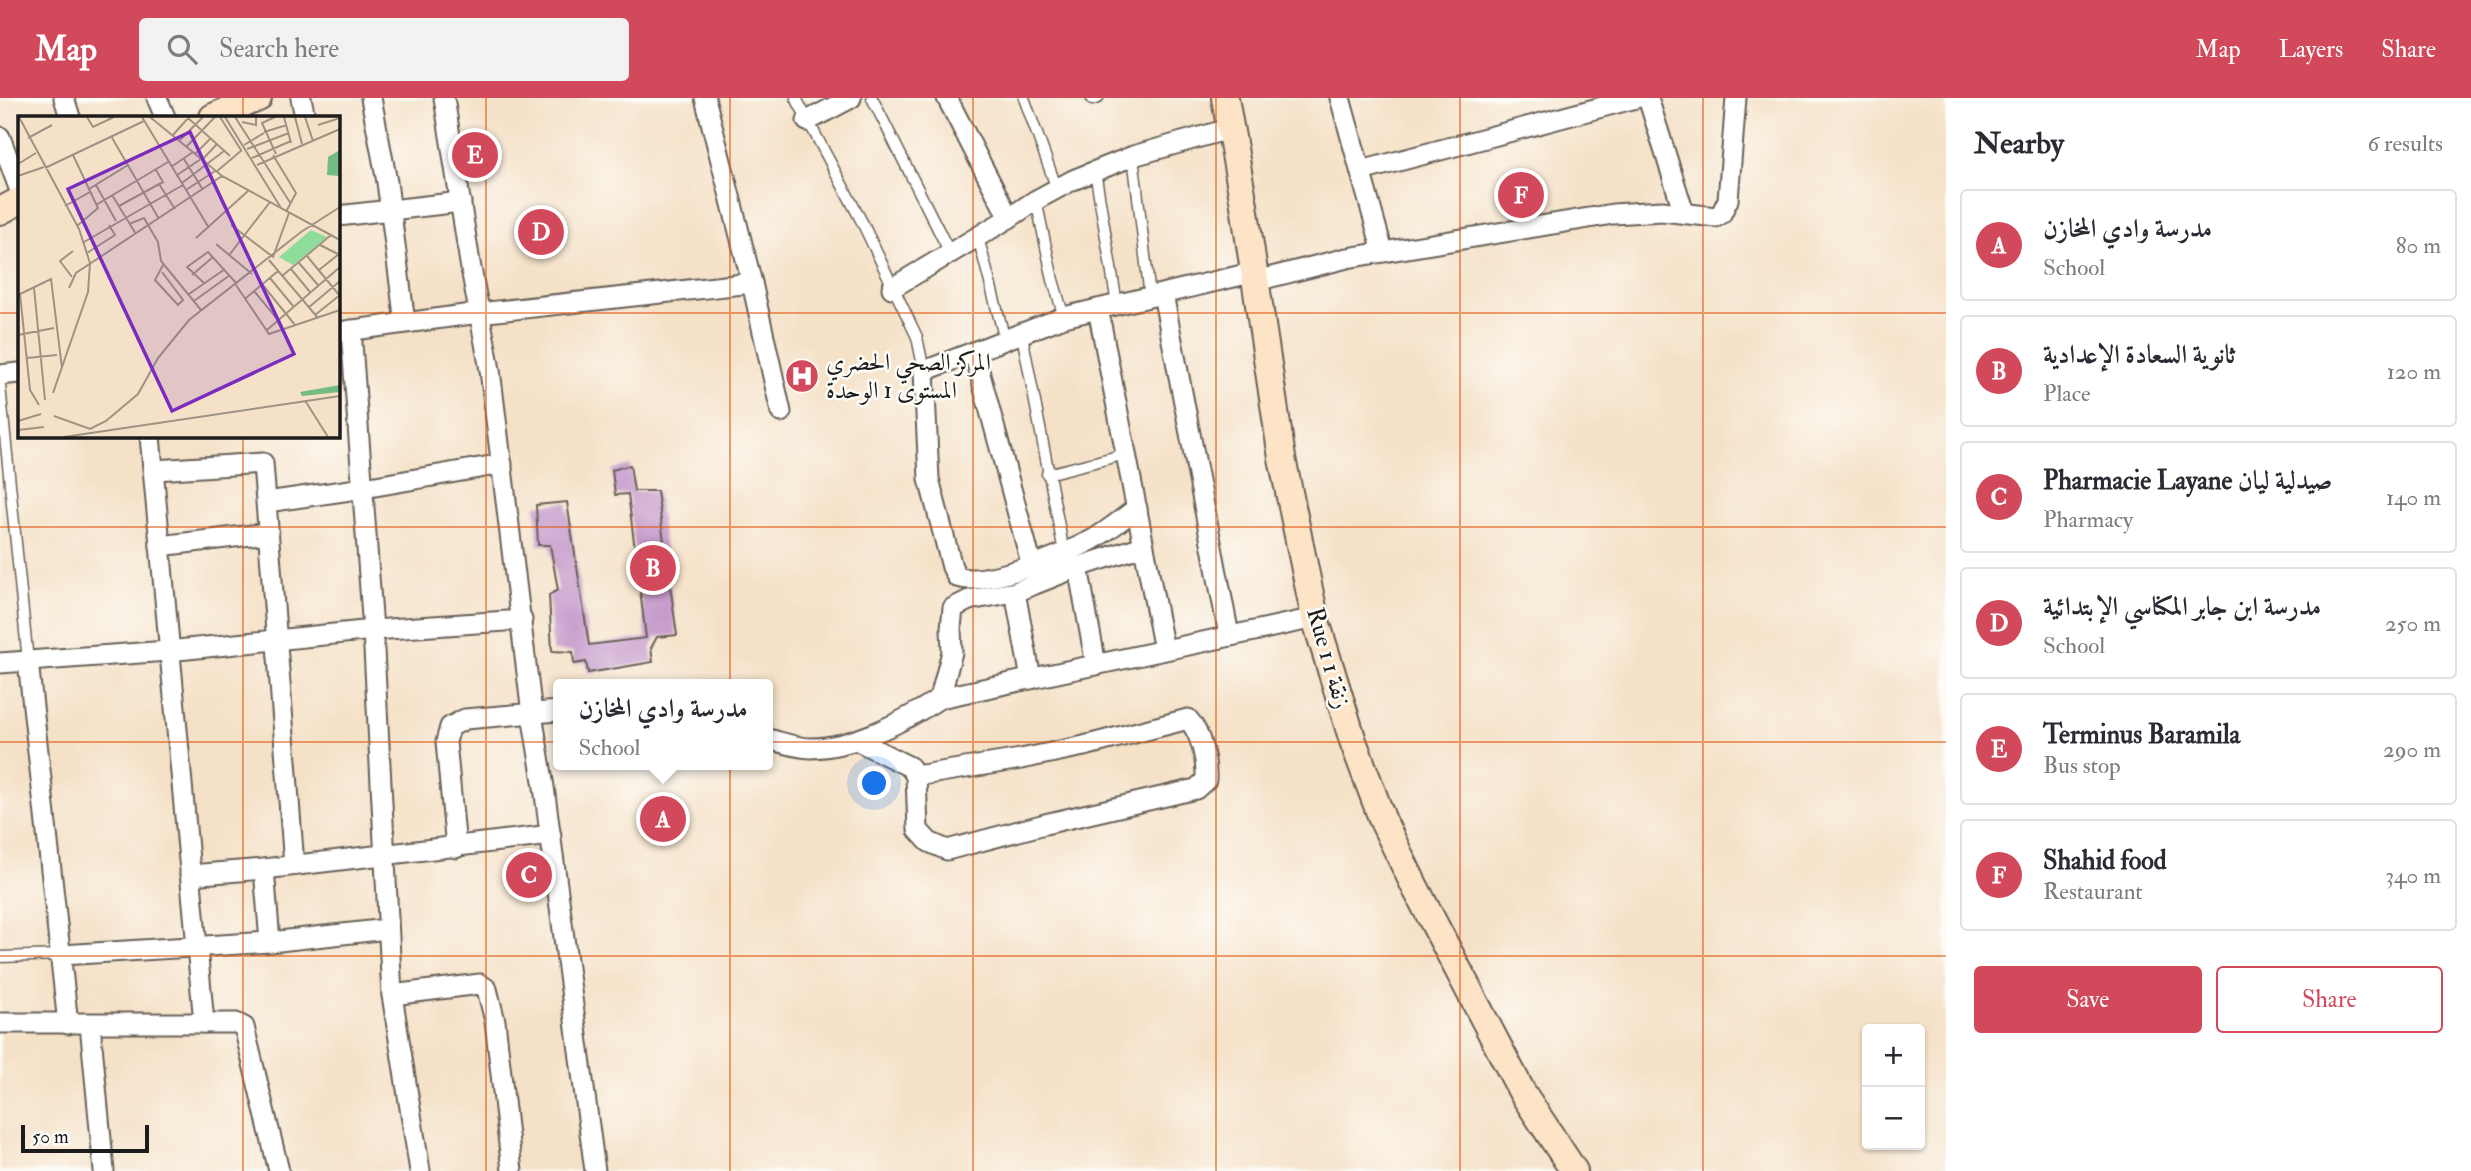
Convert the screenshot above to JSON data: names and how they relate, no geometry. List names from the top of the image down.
{
  "streets": {
    "street": ["Rue 1 زنقة 1"]
  },
  "places": {
    "hospital": ["المركز الصحي الحضري المستوى 1 الوحدة"]
  },
  "scale_bar": "50 m",
  "page": {
    "header": "Map",
    "search": "Search here",
    "nav": ["Map", "Layers", "Share"],
    "heading": ["Nearby", "6 results"],
    "pins": [
      "E",
      "F",
      "D",
      "B",
      "A",
      "C"
    ],
    "list": [
      {
        "mark": "A",
        "name": "مدرسة وادي المخازن",
        "note": "School",
        "value": "80 m"
      },
      {
        "mark": "B",
        "name": "ثانوية السعادة الإعدادية",
        "note": "Place",
        "value": "120 m"
      },
      {
        "mark": "C",
        "name": "Pharmacie Layane صيدلية ليان",
        "note": "Pharmacy",
        "value": "140 m"
      },
      {
        "mark": "D",
        "name": "مدرسة ابن جابر المكناسي الإبتدائية",
        "note": "School",
        "value": "250 m"
      },
      {
        "mark": "E",
        "name": "Terminus Baramila",
        "note": "Bus stop",
        "value": "290 m"
      },
      {
        "mark": "F",
        "name": "Shahid food",
        "note": "Restaurant",
        "value": "340 m"
      }
    ],
    "popup": ["مدرسة وادي المخازن", "School"],
    "buttons": ["Save", "Share"],
    "map_buttons": ["+", "−"],
    "scale": "50 m"
  }
}
